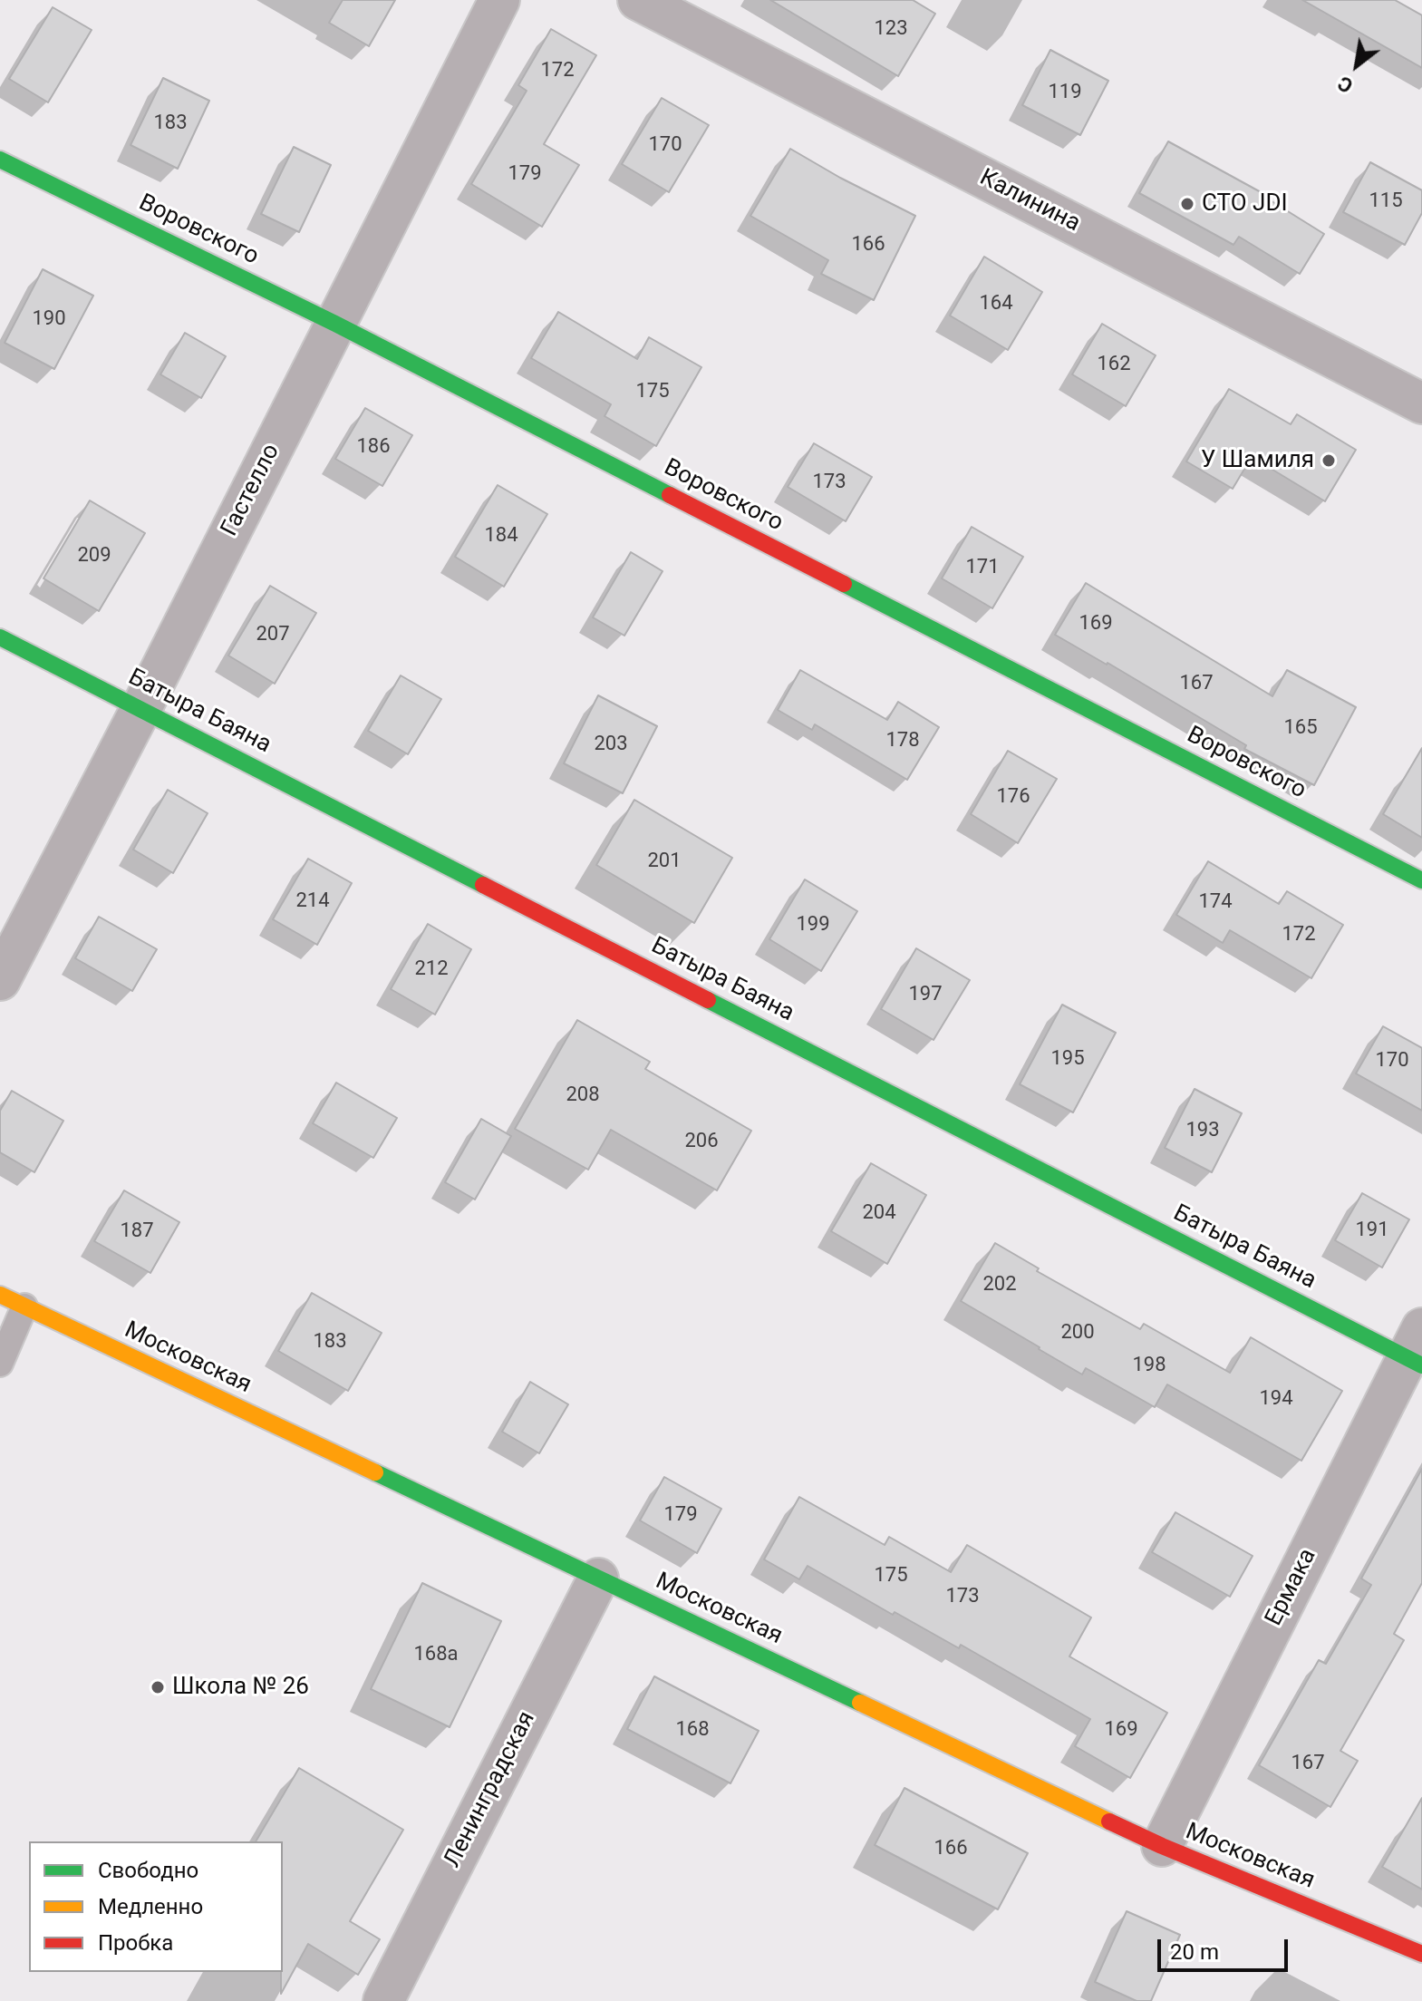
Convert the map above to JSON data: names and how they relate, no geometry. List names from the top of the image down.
{
  "streets": {
    "street": [
      "Калинина",
      "Воровского",
      "Гастелло",
      "Батыра Баяна",
      "Московская",
      "Ермака",
      "Ленинградская"
    ]
  },
  "crossings": [
    ["Воровского", "Гастелло"],
    ["Гастелло", "Батыра Баяна"],
    ["Батыра Баяна", "Ермака"],
    ["Московская", "Ермака"],
    ["Московская", "Ленинградская"]
  ],
  "places": ["СТО JDI", "У Шамиля", "Школа № 26"],
  "house_numbers": [
    "123",
    "172",
    "119",
    "183",
    "170",
    "179",
    "115",
    "166",
    "164",
    "190",
    "162",
    "175",
    "186",
    "173",
    "184",
    "209",
    "171",
    "169",
    "207",
    "167",
    "165",
    "178",
    "203",
    "176",
    "201",
    "214",
    "174",
    "199",
    "172",
    "212",
    "197",
    "195",
    "170",
    "208",
    "193",
    "206",
    "204",
    "191",
    "187",
    "202",
    "200",
    "183",
    "198",
    "194",
    "179",
    "175",
    "173",
    "168а",
    "168",
    "169",
    "167",
    "166"
  ],
  "legend": ["Свободно", "Медленно", "Пробка"],
  "scale_bar": "20 m",
  "north": "bottom left"
}
